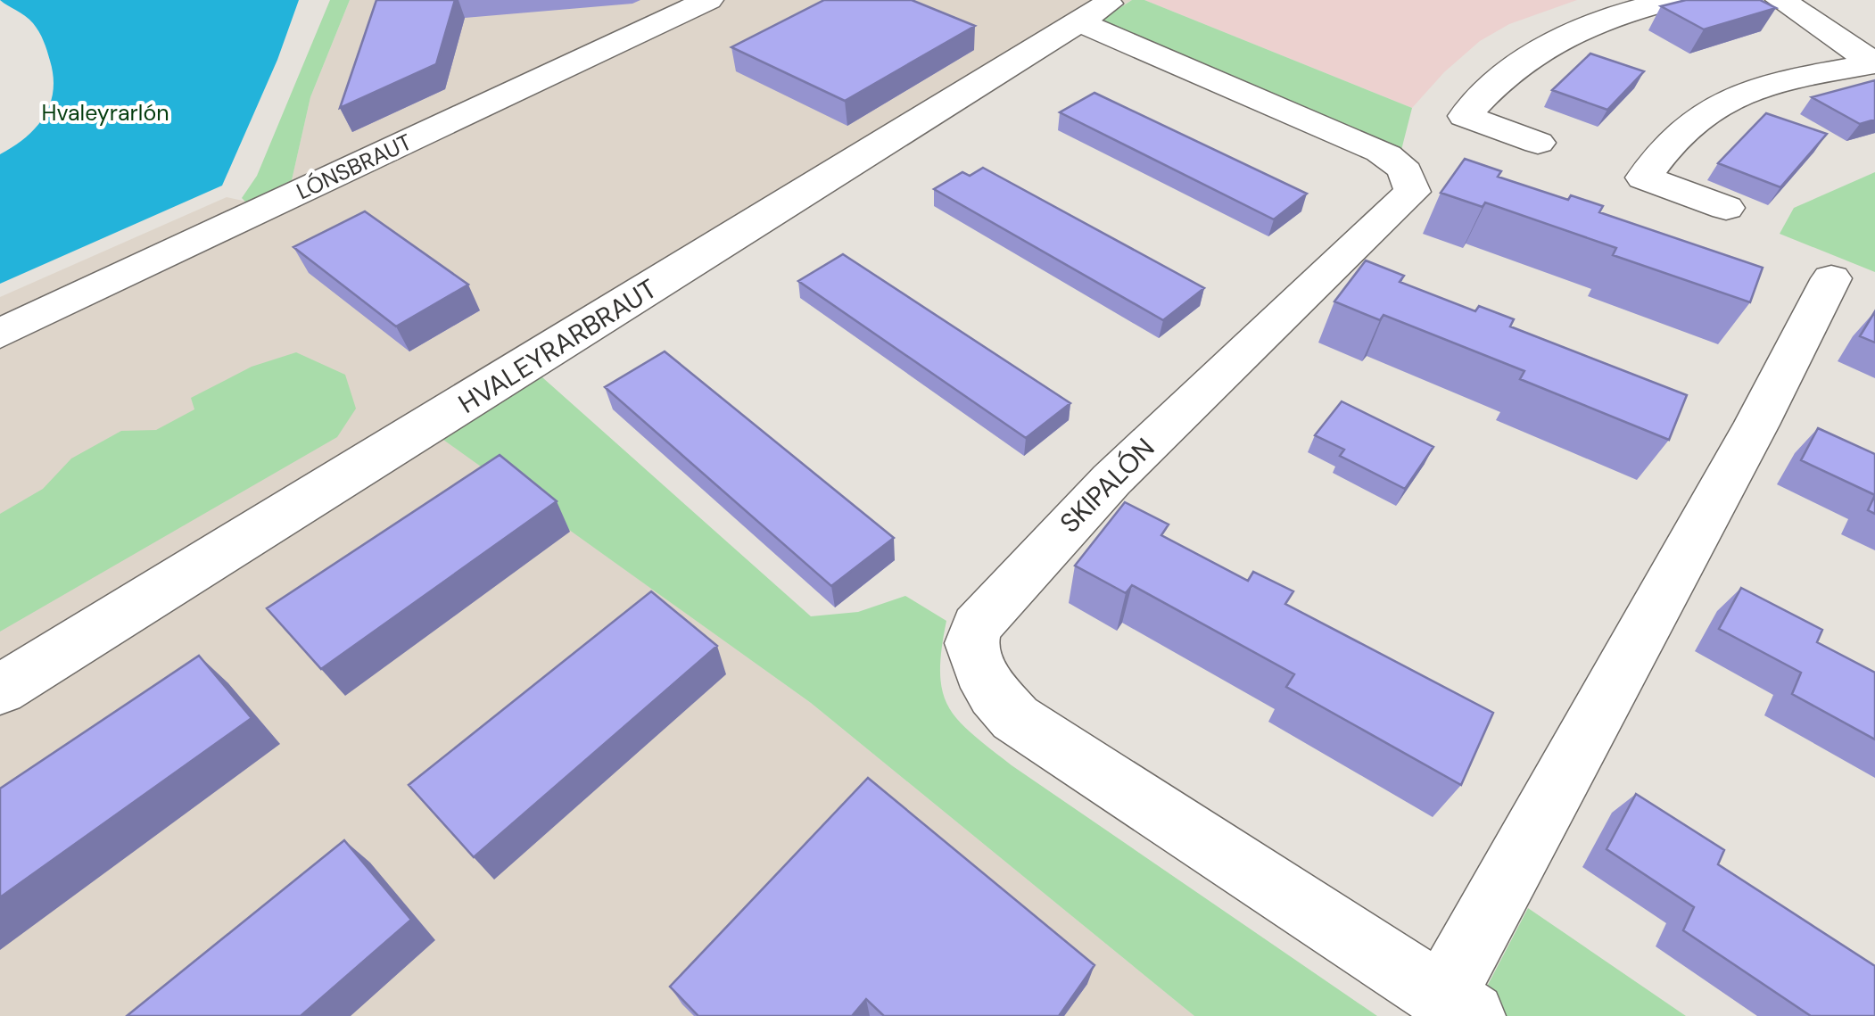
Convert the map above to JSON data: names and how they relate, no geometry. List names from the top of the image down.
{
  "streets": {
    "street": ["LÓNSBRAUT", "HVALEYRARBRAUT", "SKIPALÓN"]
  },
  "crossings": [
    ["HVALEYRARBRAUT", "SKIPALÓN"]
  ],
  "parks": ["Hvaleyrarlón"]
}
